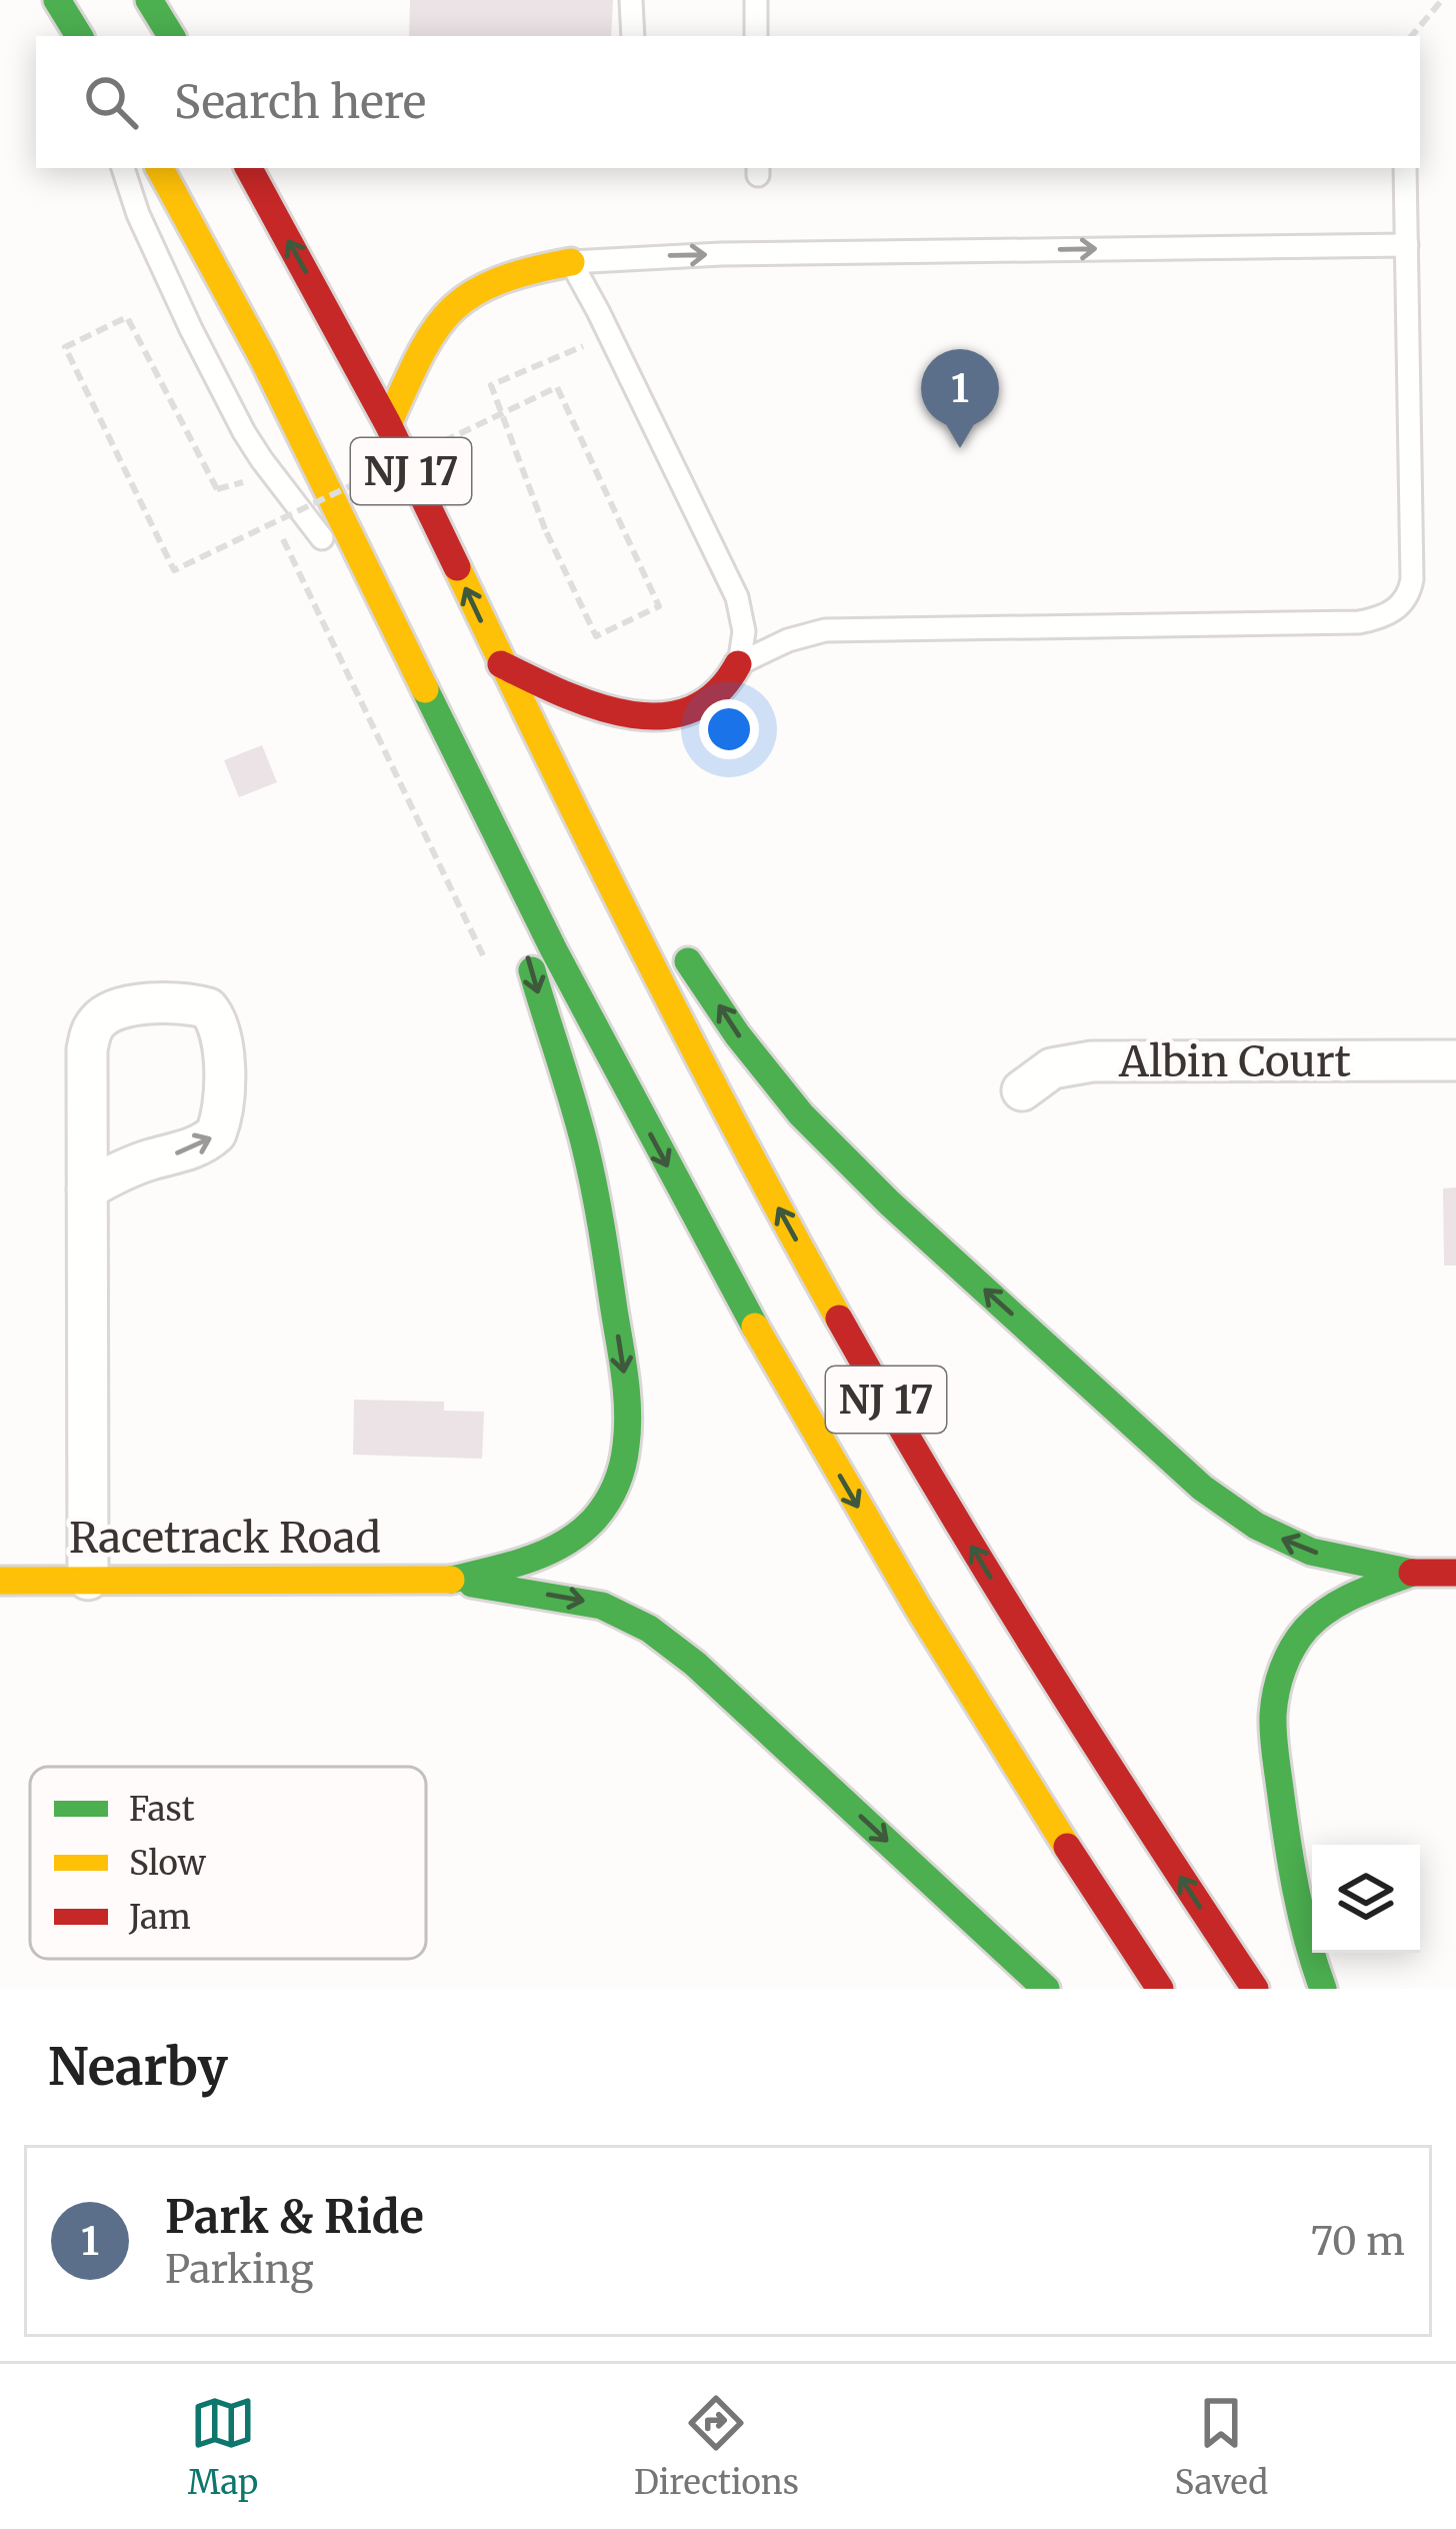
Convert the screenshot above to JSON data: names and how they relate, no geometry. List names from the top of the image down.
{
  "streets": {
    "main road": ["NJ 17", "Racetrack Road"],
    "street": ["Albin Court"]
  },
  "legend": ["Fast", "Slow", "Jam"],
  "page": {
    "search": "Search here",
    "pins": "1",
    "heading": "Nearby",
    "list": [
      {
        "mark": "1",
        "name": "Park & Ride",
        "note": "Parking",
        "value": "70 m"
      }
    ],
    "nav": ["Map", "Directions", "Saved"]
  }
}
